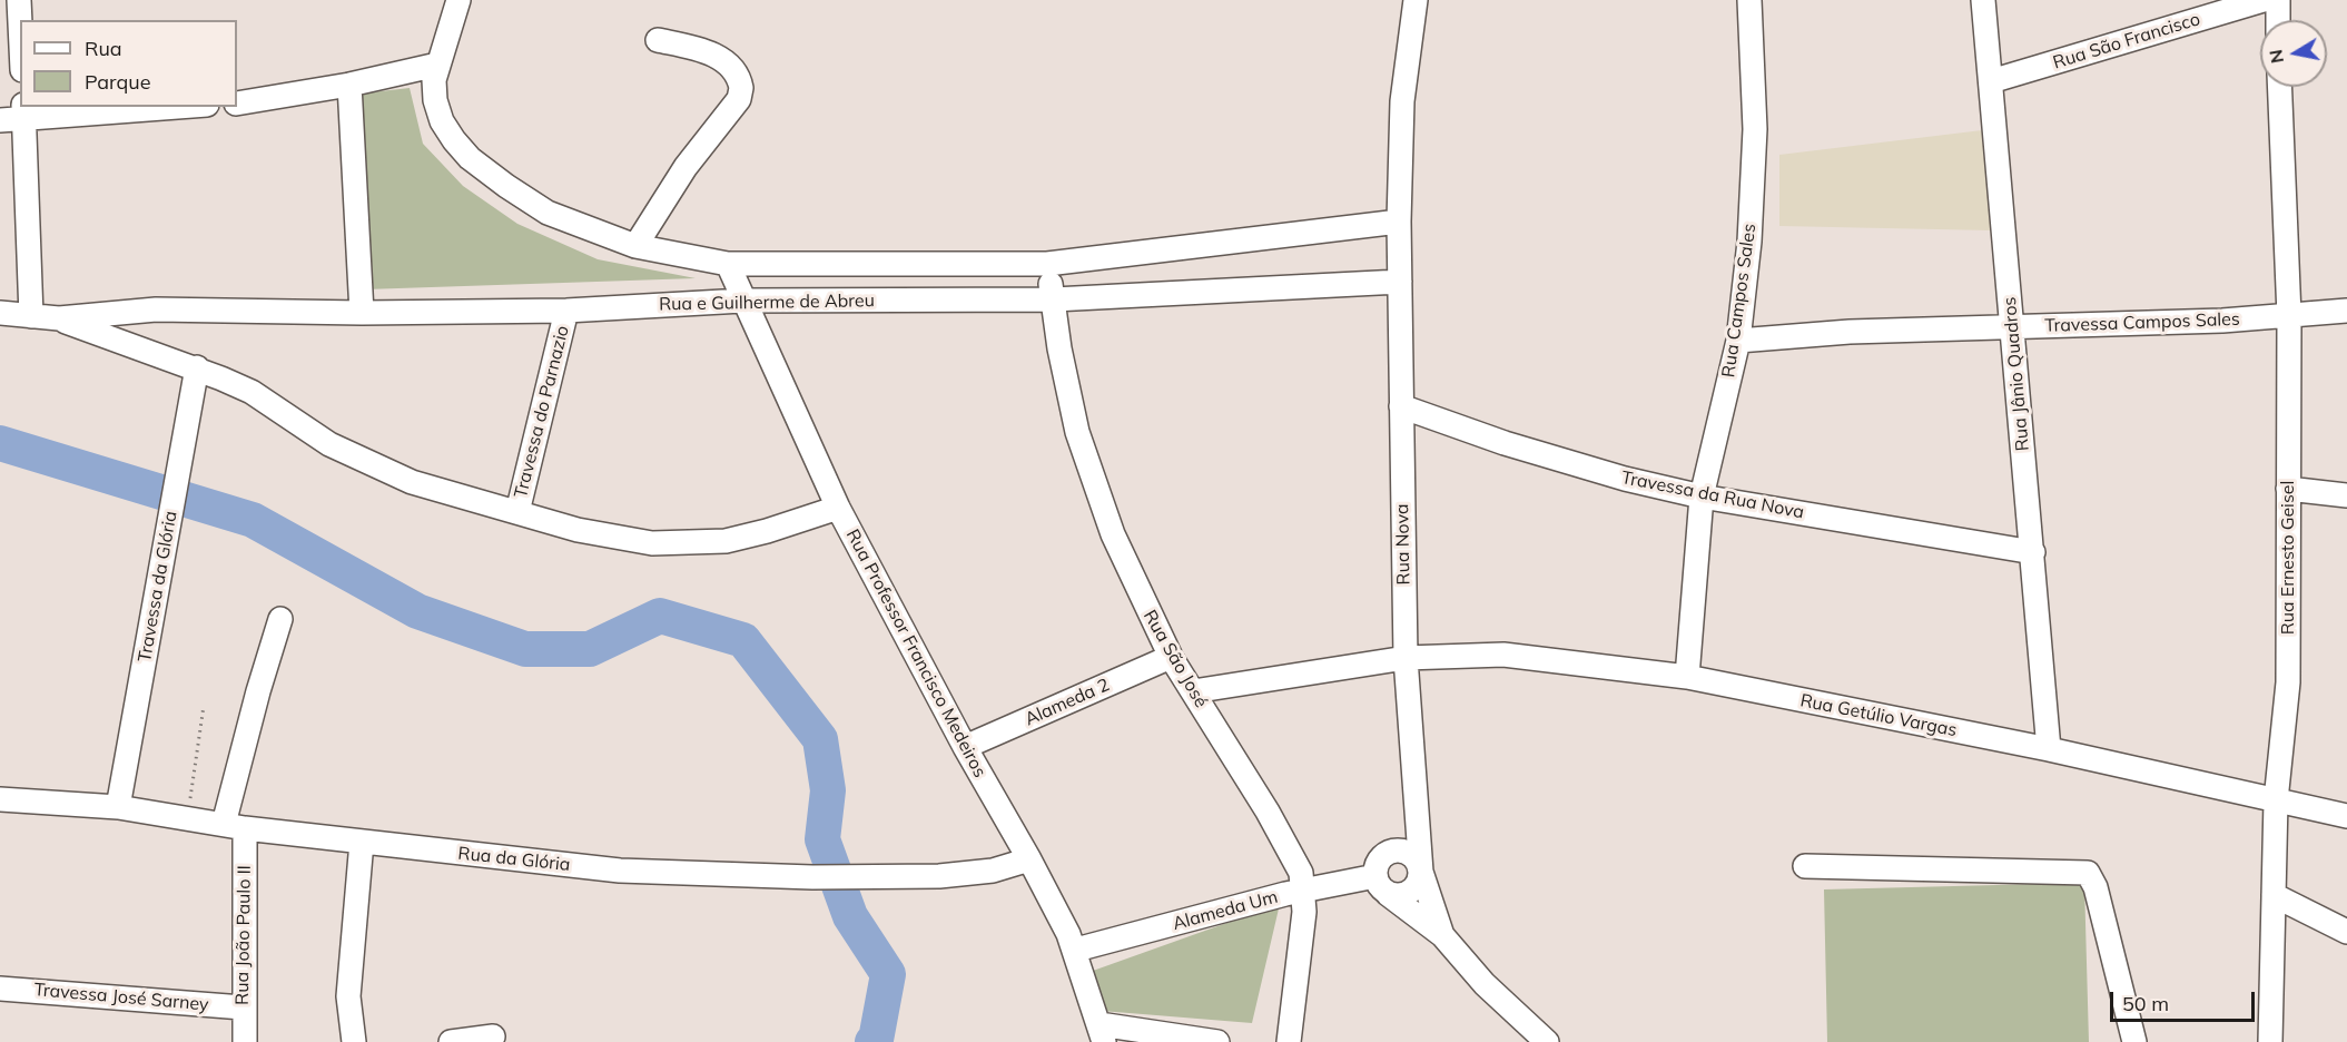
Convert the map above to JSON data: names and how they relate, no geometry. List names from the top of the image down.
{
  "streets": {
    "street": [
      "Rua São Francisco",
      "Rua Campos Sales",
      "Rua e Guilherme de Abreu",
      "Travessa Campos Sales",
      "Rua Jânio Quadros",
      "Travessa do Parnazio",
      "Travessa da Rua Nova",
      "Rua Nova",
      "Rua Ernesto Geisel",
      "Travessa da Glória",
      "Rua Professor Francisco Medeiros",
      "Rua São José",
      "Alameda 2",
      "Rua Getúlio Vargas",
      "Rua da Glória",
      "Alameda Um",
      "Rua João Paulo II",
      "Travessa José Sarney"
    ]
  },
  "crossings": [
    ["Rua São Francisco", "Rua Jânio Quadros"],
    ["Rua Campos Sales", "Travessa Campos Sales"],
    ["Rua Campos Sales", "Travessa da Rua Nova"],
    ["Rua Campos Sales", "Rua Getúlio Vargas"],
    ["Rua e Guilherme de Abreu", "Travessa do Parnazio"],
    ["Rua e Guilherme de Abreu", "Rua Nova"],
    ["Rua e Guilherme de Abreu", "Rua Professor Francisco Medeiros"],
    ["Rua e Guilherme de Abreu", "Rua São José"],
    ["Travessa Campos Sales", "Rua Jânio Quadros"],
    ["Travessa Campos Sales", "Rua Ernesto Geisel"],
    ["Rua Jânio Quadros", "Travessa da Rua Nova"],
    ["Rua Jânio Quadros", "Rua Getúlio Vargas"],
    ["Travessa do Parnazio", "Travessa da Glória"],
    ["Travessa do Parnazio", "Rua Professor Francisco Medeiros"],
    ["Travessa da Rua Nova", "Rua Nova"],
    ["Rua Nova", "Rua Getúlio Vargas"],
    ["Rua Nova", "Alameda Um"],
    ["Rua Ernesto Geisel", "Rua Getúlio Vargas"],
    ["Travessa da Glória", "Rua da Glória"],
    ["Rua Professor Francisco Medeiros", "Alameda 2"],
    ["Rua Professor Francisco Medeiros", "Rua da Glória"],
    ["Rua Professor Francisco Medeiros", "Alameda Um"],
    ["Rua São José", "Alameda 2"],
    ["Rua São José", "Alameda Um"],
    ["Rua da Glória", "Rua João Paulo II"],
    ["Rua João Paulo II", "Travessa José Sarney"]
  ],
  "legend": ["Rua", "Parque"],
  "scale_bar": "50 m",
  "north": "left"
}
